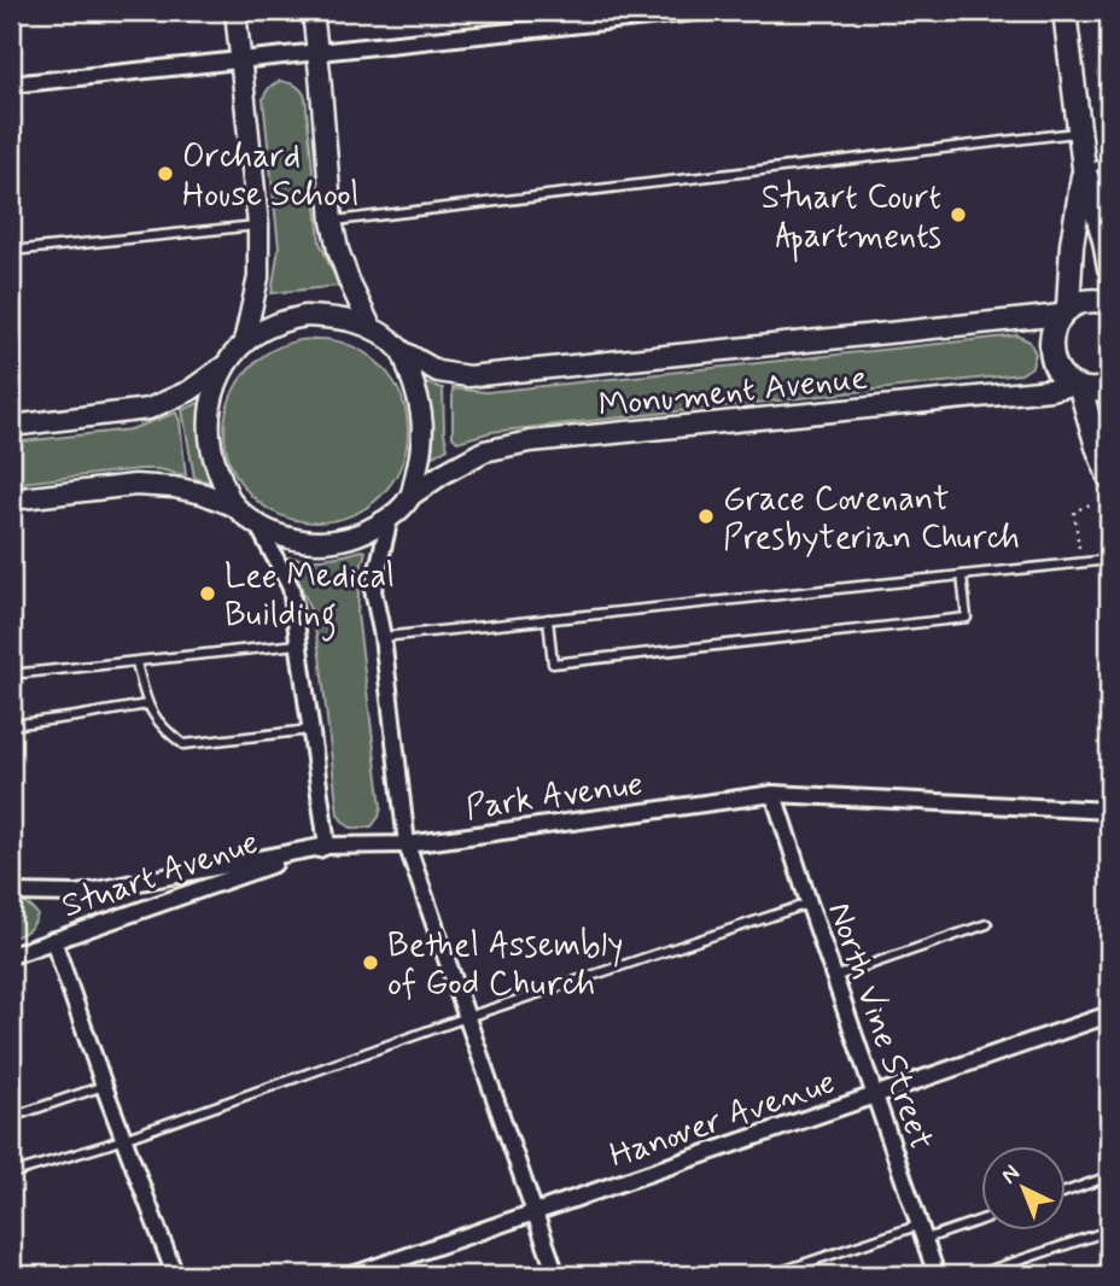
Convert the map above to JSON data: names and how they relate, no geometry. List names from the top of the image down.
{
  "streets": {
    "street": [
      "Monument Avenue",
      "Park Avenue",
      "Stuart Avenue",
      "North Vine Street",
      "Hanover Avenue"
    ]
  },
  "crossings": [
    ["Park Avenue", "Stuart Avenue"],
    ["Park Avenue", "North Vine Street"],
    ["North Vine Street", "Hanover Avenue"]
  ],
  "places": [
    "Orchard House School",
    "Stuart Court Apartments",
    "Grace Covenant Presbyterian Church",
    "Lee Medical Building",
    "Bethel Assembly of God Church"
  ],
  "north": "top left"
}
